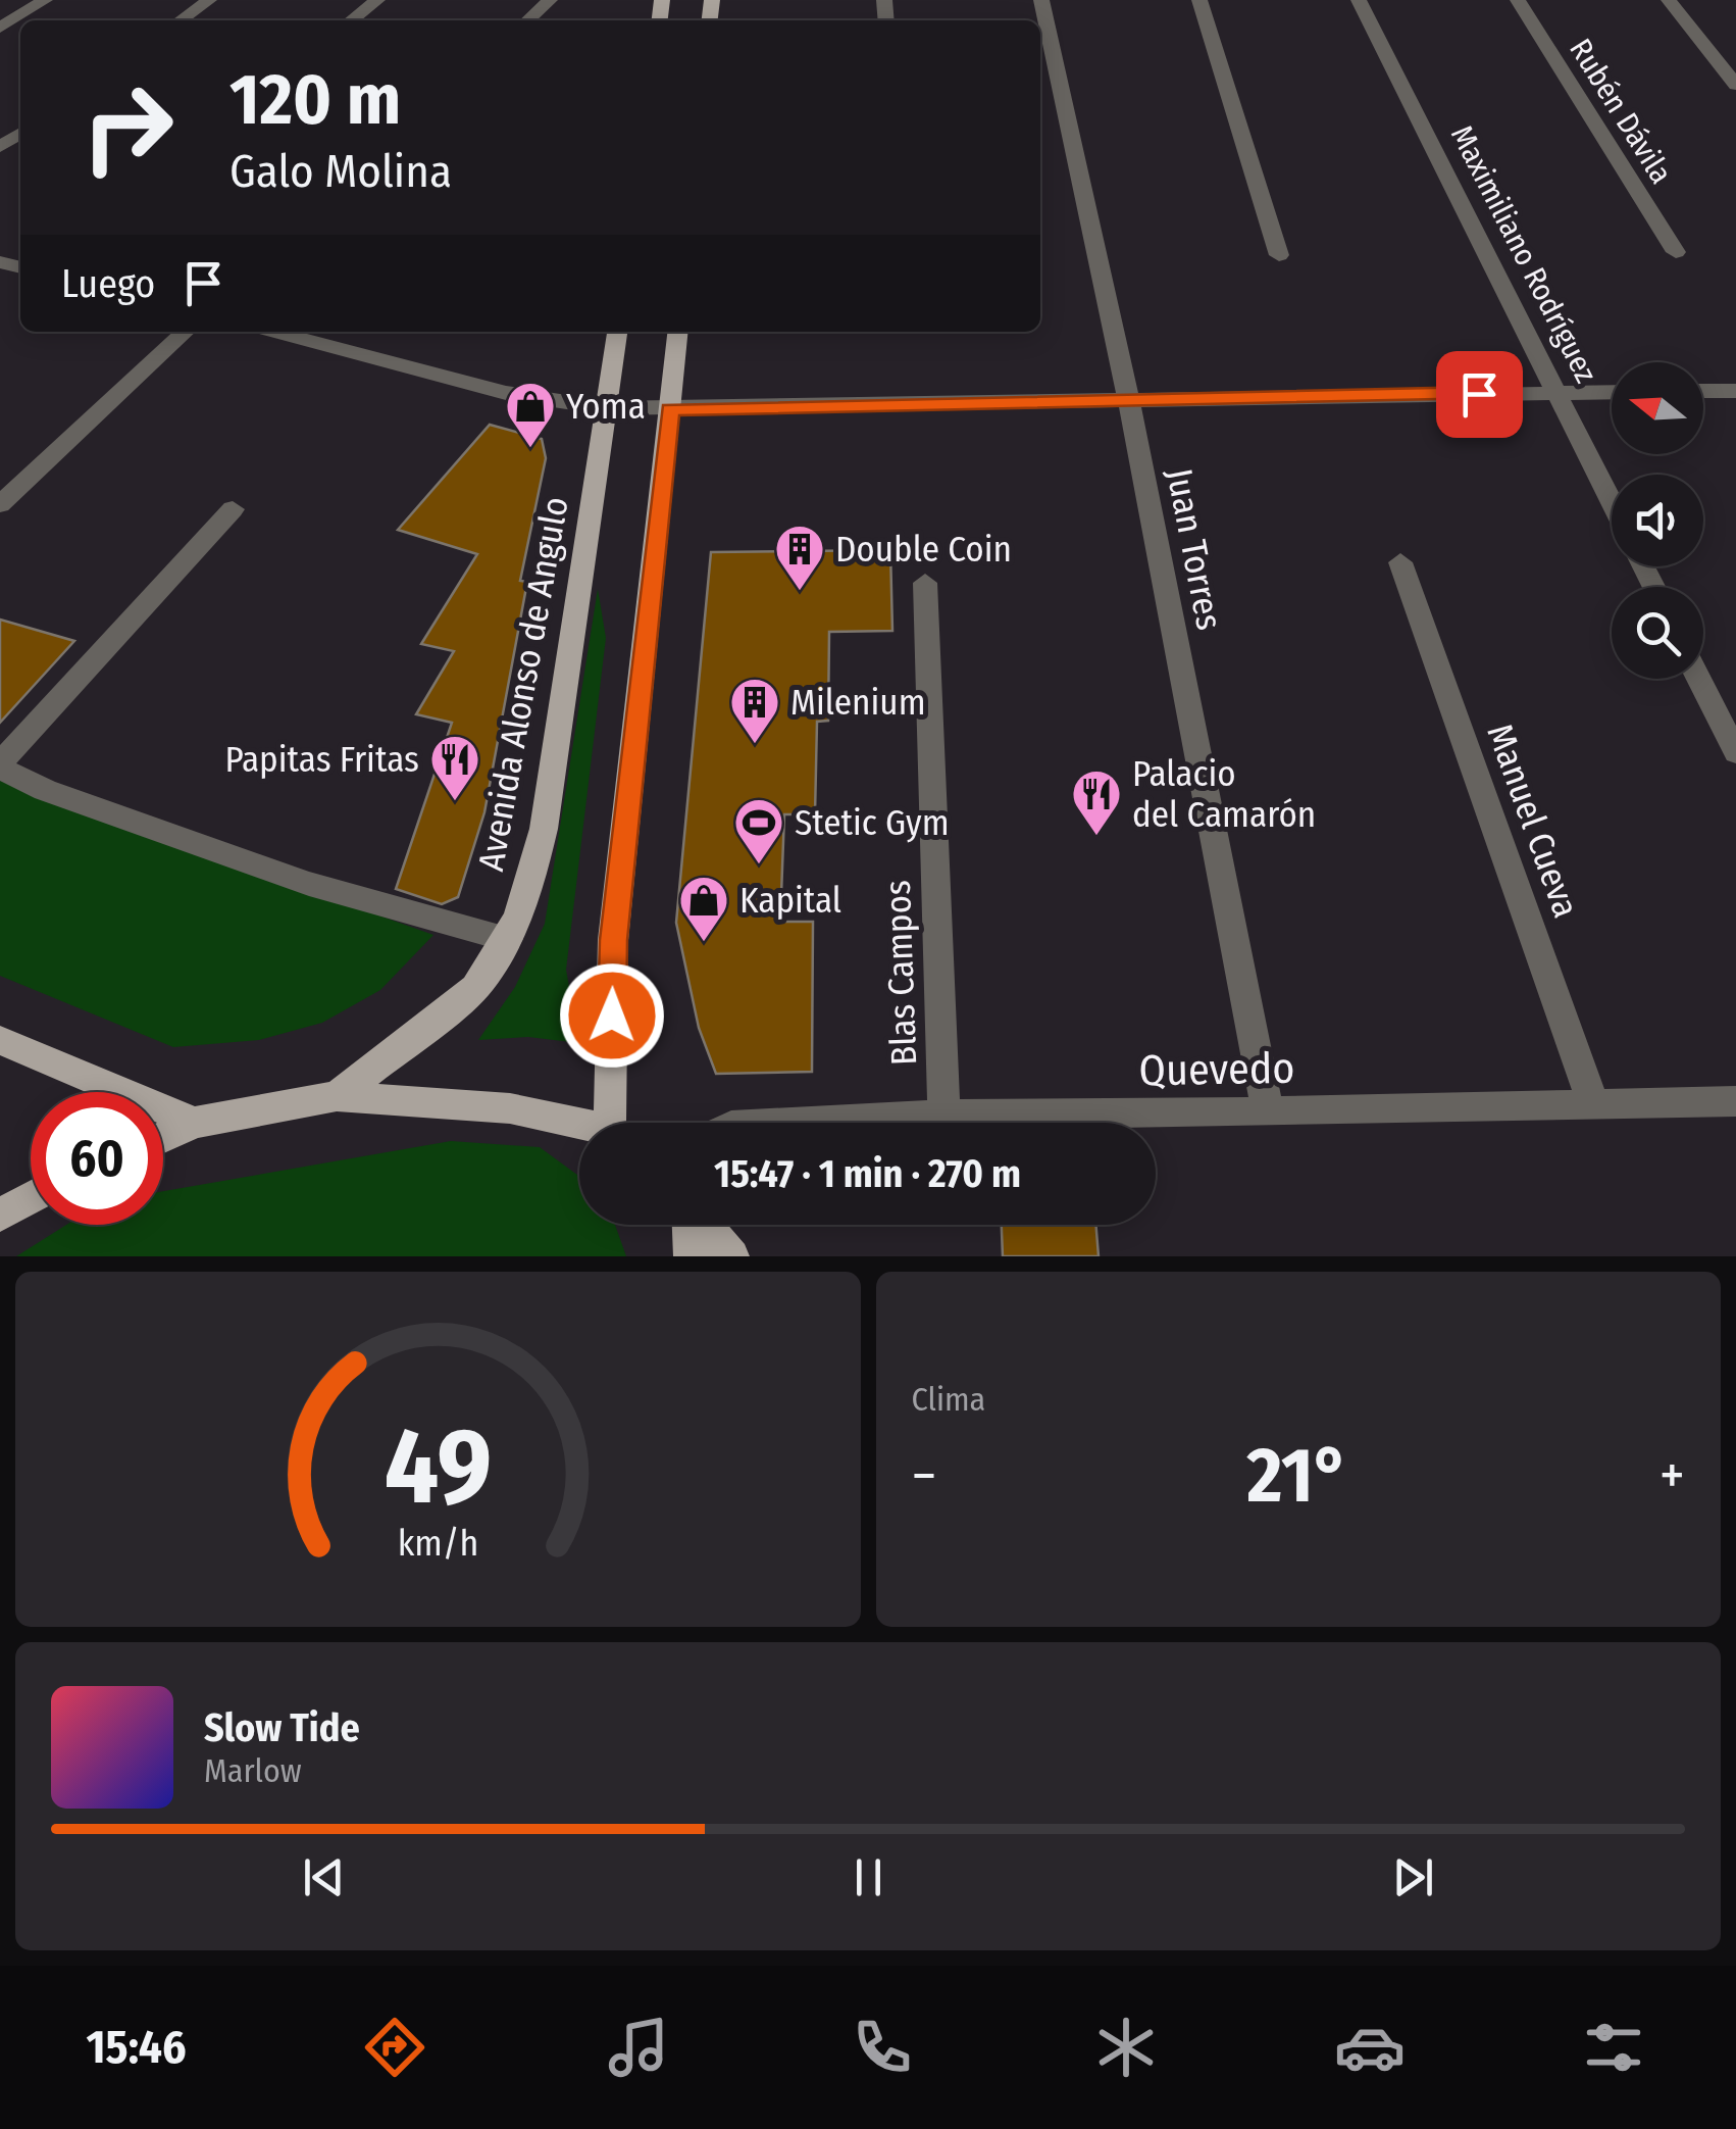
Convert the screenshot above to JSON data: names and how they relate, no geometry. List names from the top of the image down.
{
  "streets": {
    "main road": ["Avenida Alonso de Angulo"],
    "street": [
      "Rubén Dávila",
      "Maximiliano Rodríguez",
      "Juan Torres",
      "Manuel Cueva",
      "Blas Campos",
      "Quevedo"
    ]
  },
  "crossings": [
    ["Juan Torres", "Quevedo"],
    ["Manuel Cueva", "Quevedo"],
    ["Blas Campos", "Quevedo"]
  ],
  "places": {
    "shop": ["Yoma", "Kapital"],
    "building": ["Double Coin", "Milenium"],
    "restaurant": ["Papitas Fritas", "Palacio del Camarón"],
    "sports": ["Stetic Gym"]
  },
  "north": "left",
  "page": {
    "turn": ["120 m", "Galo Molina"],
    "then": "Luego",
    "limit": "60",
    "trip": "15:47 · 1 min · 270 m",
    "tile": "Clima",
    "heat": ["−", "21°", "+"],
    "song": ["Slow Tide", "Marlow"],
    "tabs": "15:46",
    "gauge": ["49", "km/h"]
  }
}
